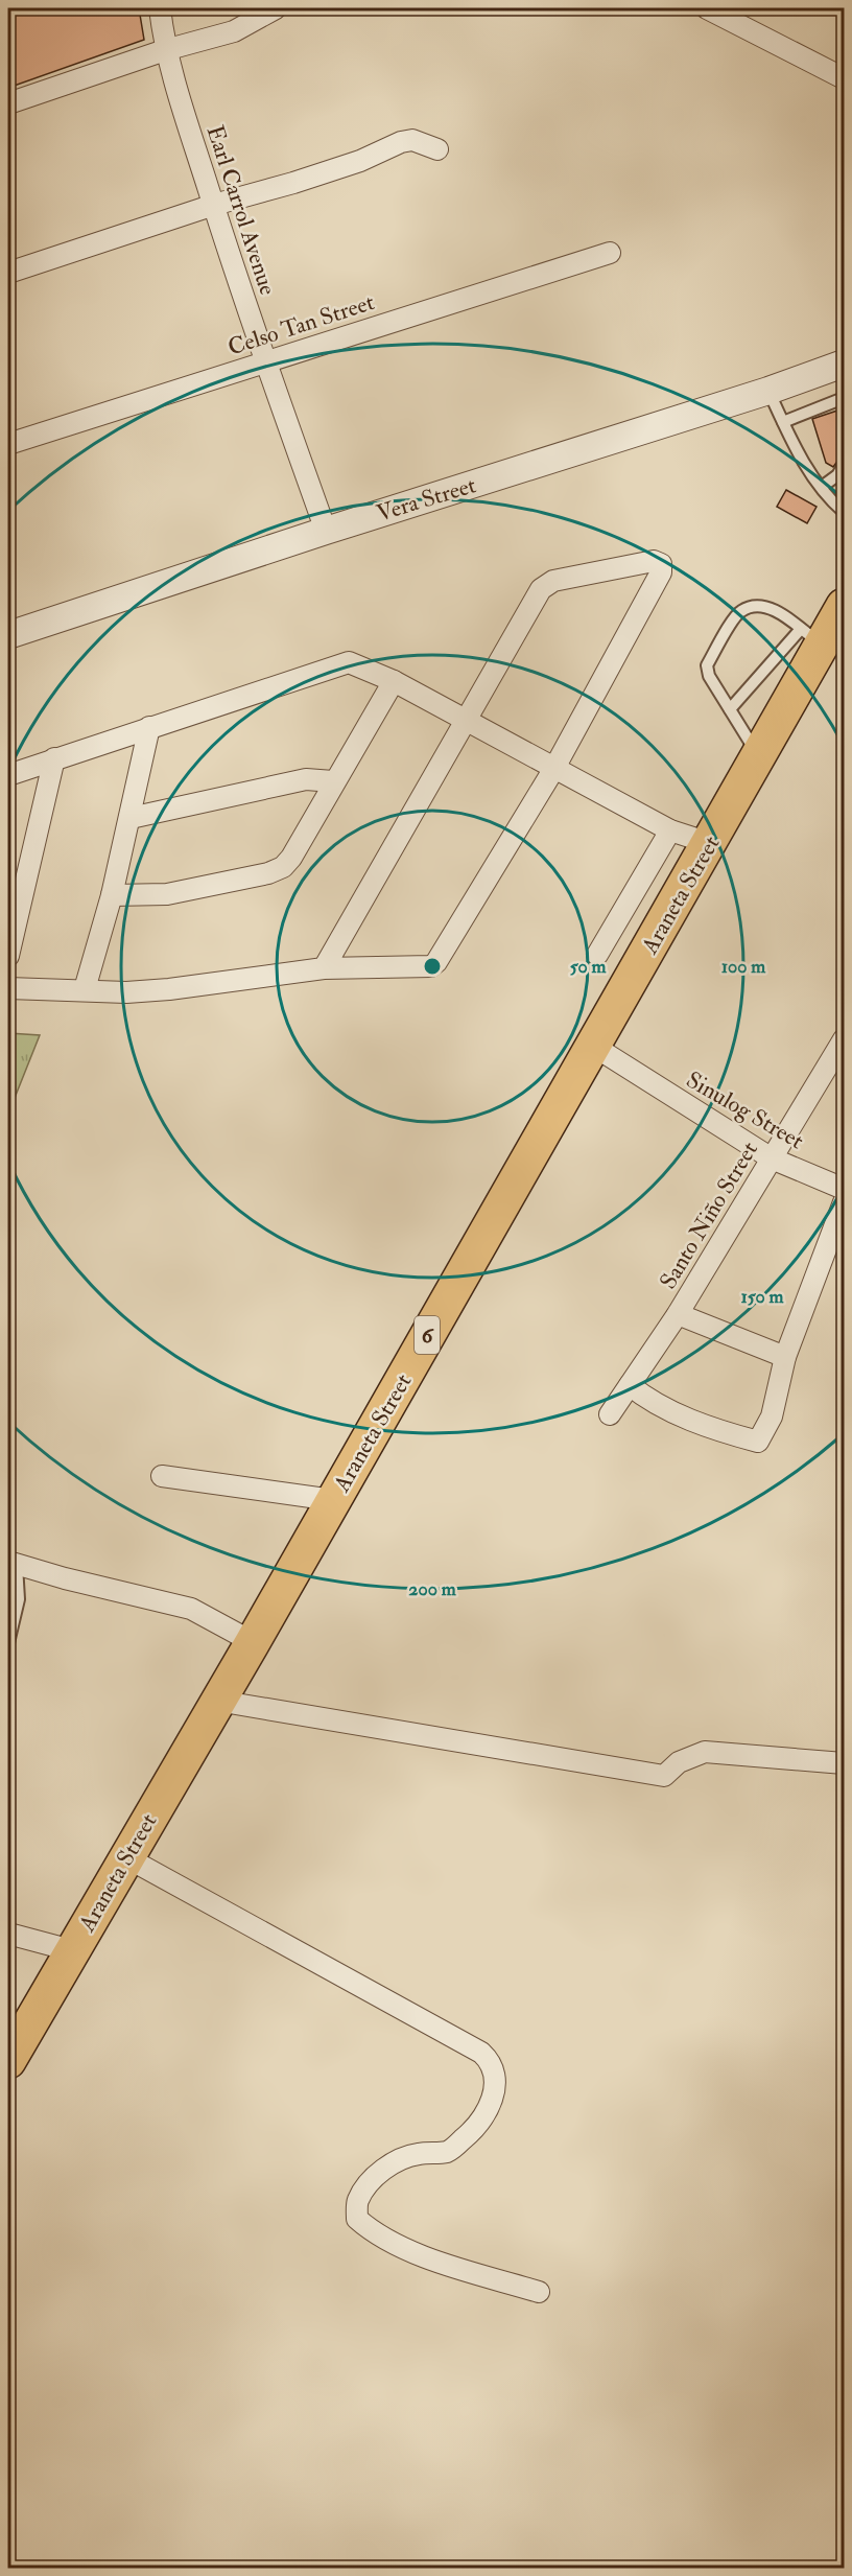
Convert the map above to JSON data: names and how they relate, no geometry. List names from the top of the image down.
{
  "streets": {
    "highway": ["Araneta Street", "6"],
    "street": [
      "Earl Carrol Avenue",
      "Celso Tan Street",
      "Vera Street",
      "Sinulog Street",
      "Santo Niño Street"
    ]
  },
  "crossings": [
    ["Earl Carrol Avenue", "Celso Tan Street"],
    ["Earl Carrol Avenue", "Vera Street"],
    ["Araneta Street", "Sinulog Street"],
    ["Sinulog Street", "Santo Niño Street"]
  ],
  "rings": [
    "50 m",
    "100 m",
    "150 m",
    "200 m"
  ]
}
